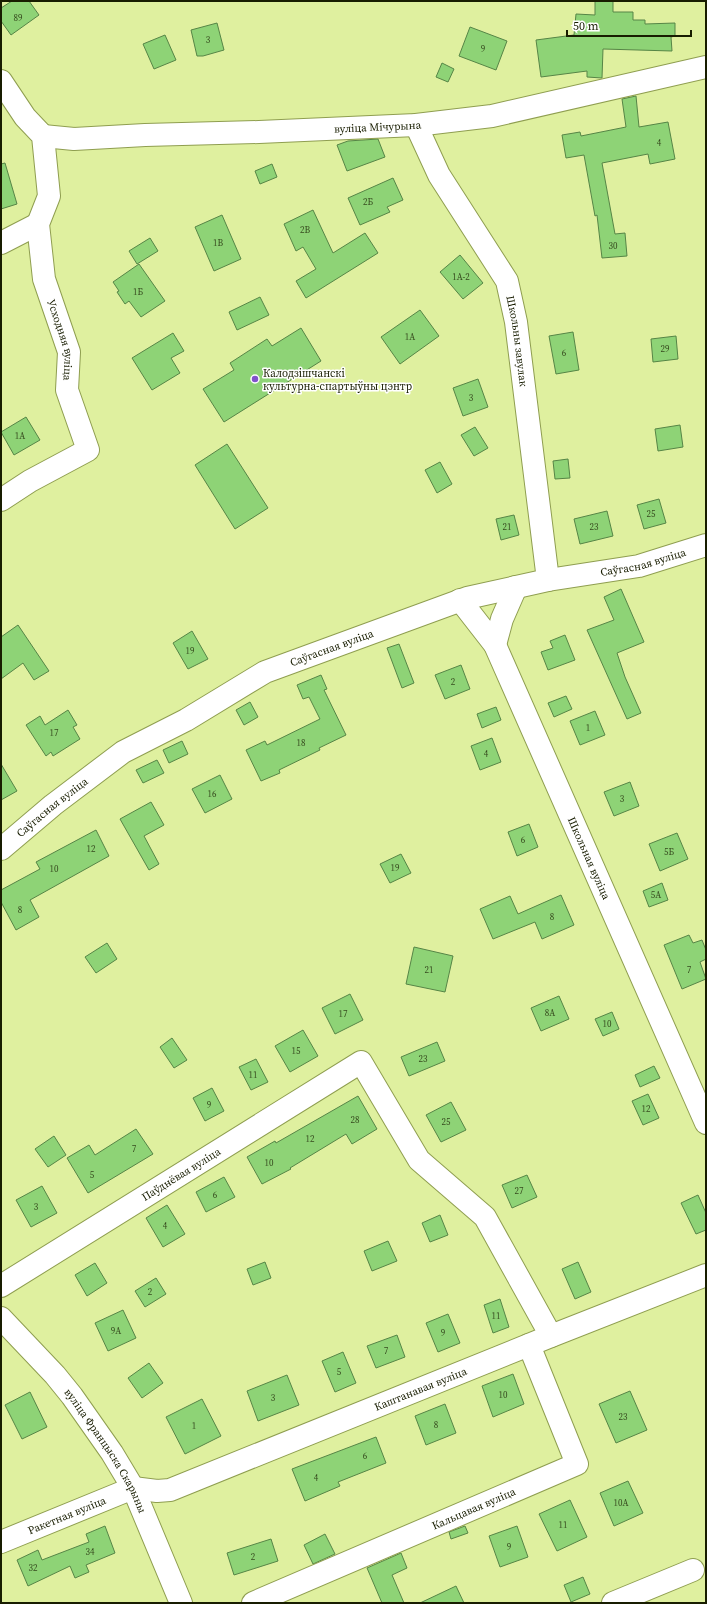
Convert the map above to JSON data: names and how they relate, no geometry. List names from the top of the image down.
{
  "streets": {
    "street": [
      "вуліца Мічурына",
      "Усходняя вуліца",
      "Школьны завулак",
      "Саўгасная вуліца",
      "Школьная вуліца",
      "Паўднёвая вуліца",
      "Каштанавая вуліца",
      "вуліца Францыска Скарыны",
      "Кальцавая вуліца",
      "Ракетная вуліца"
    ]
  },
  "crossings": [
    ["вуліца Мічурына", "Школьны завулак"],
    ["Школьны завулак", "Саўгасная вуліца"],
    ["Саўгасная вуліца", "Школьная вуліца"],
    ["Паўднёвая вуліца", "Каштанавая вуліца"],
    ["Каштанавая вуліца", "вуліца Францыска Скарыны"],
    ["Каштанавая вуліца", "Кальцавая вуліца"],
    ["Каштанавая вуліца", "Ракетная вуліца"],
    ["вуліца Францыска Скарыны", "Ракетная вуліца"]
  ],
  "places": ["Калодзішчанскі культурна-спартыўны цэнтр"],
  "house_numbers": [
    "89",
    "3",
    "9",
    "4",
    "2Б",
    "2В",
    "1В",
    "30",
    "1А-2",
    "1Б",
    "1А",
    "29",
    "6",
    "3",
    "1А",
    "25",
    "21",
    "23",
    "19",
    "2",
    "1",
    "17",
    "18",
    "4",
    "16",
    "3",
    "6",
    "12",
    "5Б",
    "19",
    "10",
    "5А",
    "8",
    "8",
    "21",
    "7",
    "8А",
    "17",
    "10",
    "15",
    "23",
    "11",
    "9",
    "12",
    "28",
    "25",
    "12",
    "7",
    "10",
    "5",
    "27",
    "6",
    "3",
    "4",
    "2",
    "11",
    "9А",
    "9",
    "7",
    "5",
    "10",
    "3",
    "23",
    "8",
    "1",
    "6",
    "4",
    "10А",
    "11",
    "9",
    "34",
    "2",
    "32"
  ],
  "scale_bar": "50 m"
}
